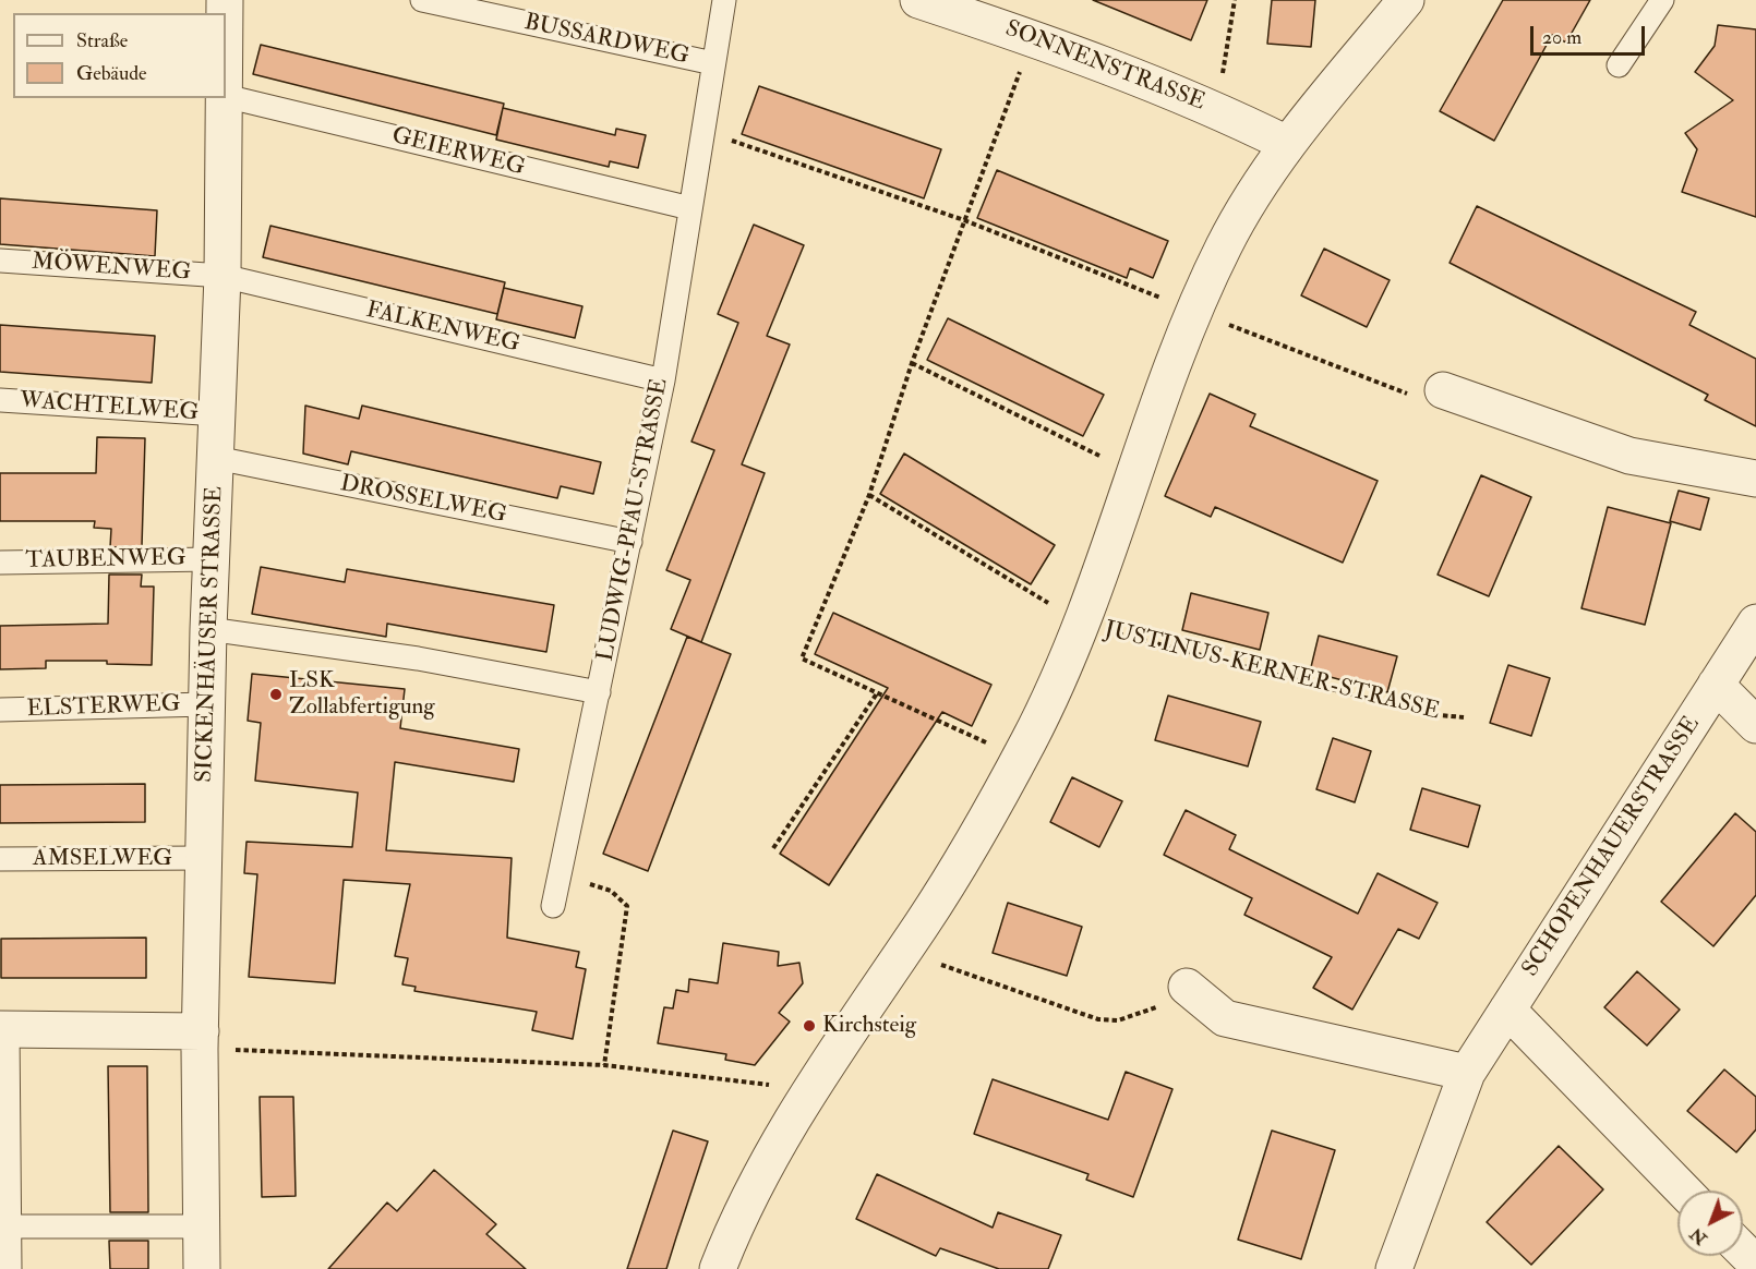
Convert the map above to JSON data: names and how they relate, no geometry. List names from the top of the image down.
{
  "streets": {
    "street": [
      "SONNENSTRASSE",
      "SICKENHÄUSER STRASSE",
      "JUSTINUS-KERNER-STRASSE",
      "SCHOPENHAUERSTRASSE"
    ],
    "lane": [
      "BUSSARDWEG",
      "GEIERWEG",
      "MÖWENWEG",
      "FALKENWEG",
      "WACHTELWEG",
      "DROSSELWEG",
      "LUDWIG-PFAU-STRASSE",
      "TAUBENWEG",
      "ELSTERWEG",
      "AMSELWEG"
    ]
  },
  "crossings": [
    ["BUSSARDWEG", "LUDWIG-PFAU-STRASSE"],
    ["SONNENSTRASSE", "JUSTINUS-KERNER-STRASSE"],
    ["GEIERWEG", "LUDWIG-PFAU-STRASSE"],
    ["MÖWENWEG", "FALKENWEG"],
    ["MÖWENWEG", "SICKENHÄUSER STRASSE"],
    ["FALKENWEG", "LUDWIG-PFAU-STRASSE"],
    ["FALKENWEG", "SICKENHÄUSER STRASSE"],
    ["WACHTELWEG", "SICKENHÄUSER STRASSE"],
    ["DROSSELWEG", "LUDWIG-PFAU-STRASSE"],
    ["DROSSELWEG", "SICKENHÄUSER STRASSE"],
    ["TAUBENWEG", "SICKENHÄUSER STRASSE"],
    ["SICKENHÄUSER STRASSE", "ELSTERWEG"],
    ["SICKENHÄUSER STRASSE", "AMSELWEG"]
  ],
  "places": ["LSK Zollabfertigung", "Kirchsteig"],
  "legend": ["Straße", "Gebäude"],
  "scale_bar": "20 m",
  "north": "bottom left"
}
